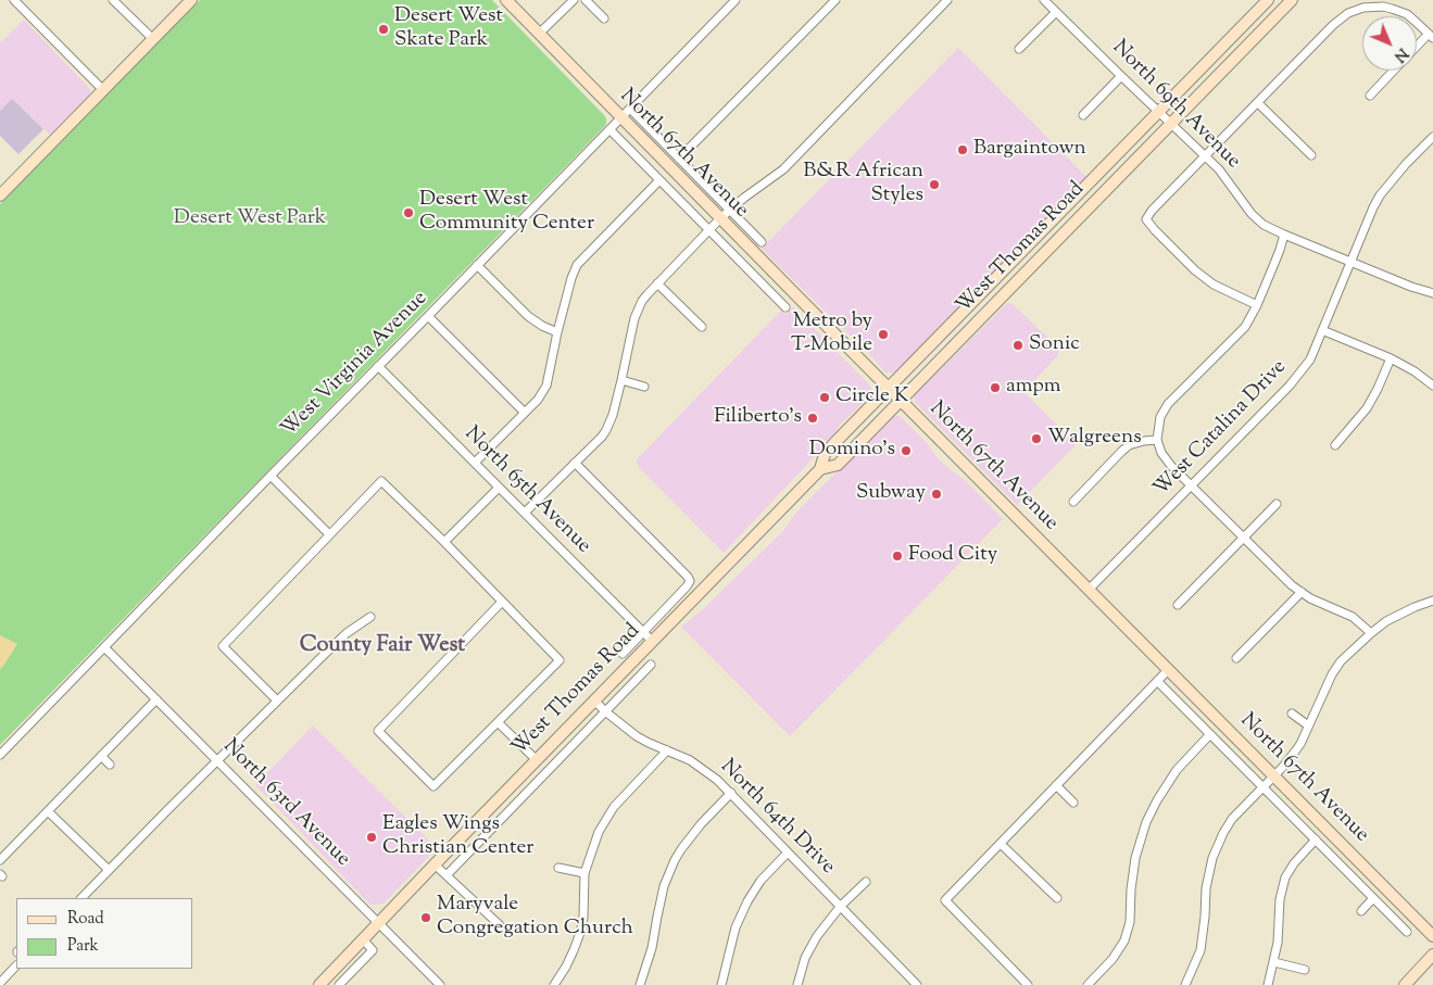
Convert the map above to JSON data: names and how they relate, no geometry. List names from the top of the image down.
{
  "streets": {
    "main road": ["North 67th Avenue", "West Thomas Road"],
    "street": [
      "North 69th Avenue",
      "West Virginia Avenue",
      "West Catalina Drive",
      "North 65th Avenue",
      "North 63rd Avenue",
      "North 64th Drive"
    ]
  },
  "crossings": [
    ["North 69th Avenue", "West Thomas Road"],
    ["North 69th Avenue", "West Catalina Drive"],
    ["North 67th Avenue", "West Thomas Road"],
    ["North 67th Avenue", "West Virginia Avenue"],
    ["North 67th Avenue", "West Catalina Drive"],
    ["West Thomas Road", "North 65th Avenue"],
    ["West Thomas Road", "North 63rd Avenue"],
    ["West Thomas Road", "North 64th Drive"],
    ["West Virginia Avenue", "North 65th Avenue"],
    ["West Virginia Avenue", "North 63rd Avenue"]
  ],
  "districts": ["County Fair West"],
  "parks": ["Desert West Park"],
  "places": [
    "Desert West Skate Park",
    "Bargaintown",
    "B&R African Styles",
    "Desert West Community Center",
    "Metro by T-Mobile",
    "Sonic",
    "ampm",
    "Circle K",
    "Filiberto's",
    "Walgreens",
    "Domino's",
    "Subway",
    "Food City",
    "Eagles Wings Christian Center",
    "Maryvale Congregation Church"
  ],
  "legend": ["Road", "Park"],
  "north": "bottom right"
}
